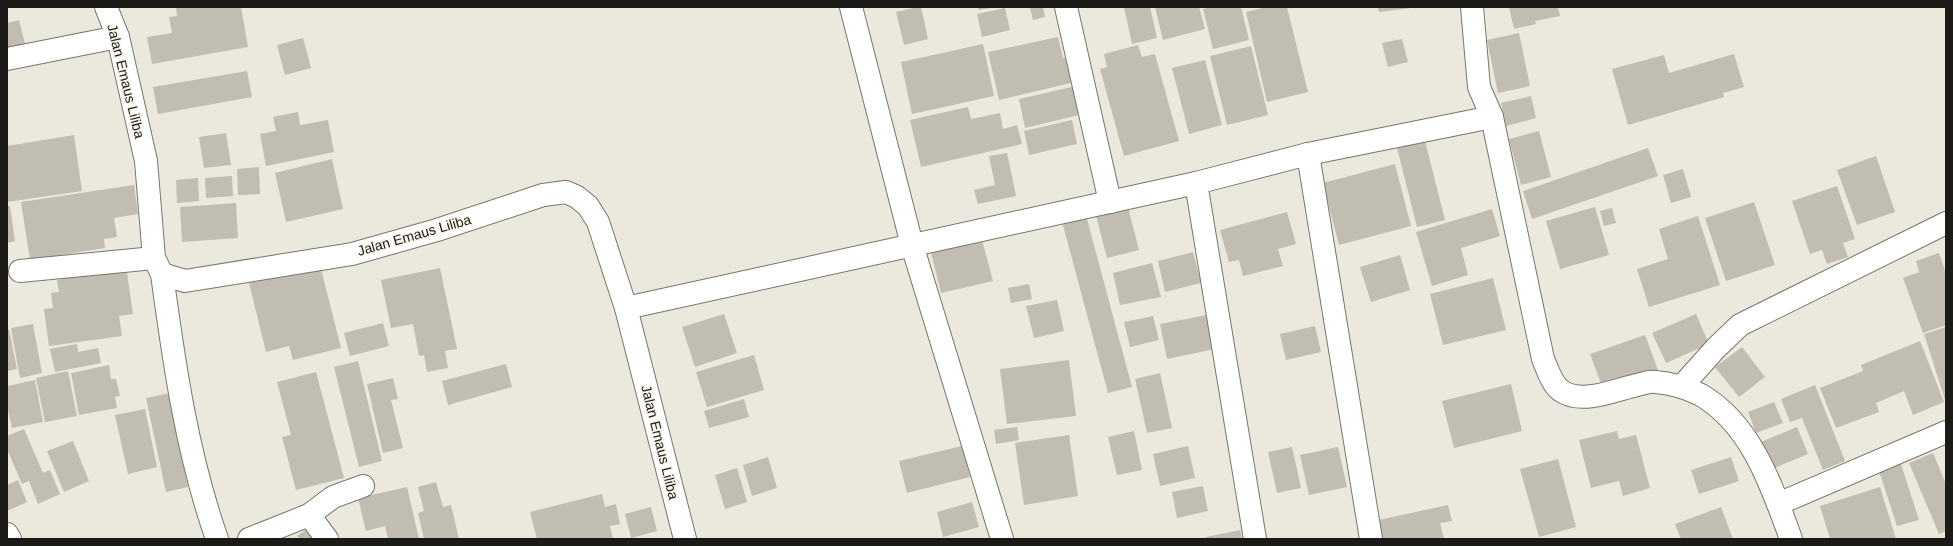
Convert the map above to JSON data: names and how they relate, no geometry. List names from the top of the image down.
{
  "streets": {
    "street": ["Jalan Emaus Liliba"]
  }
}
